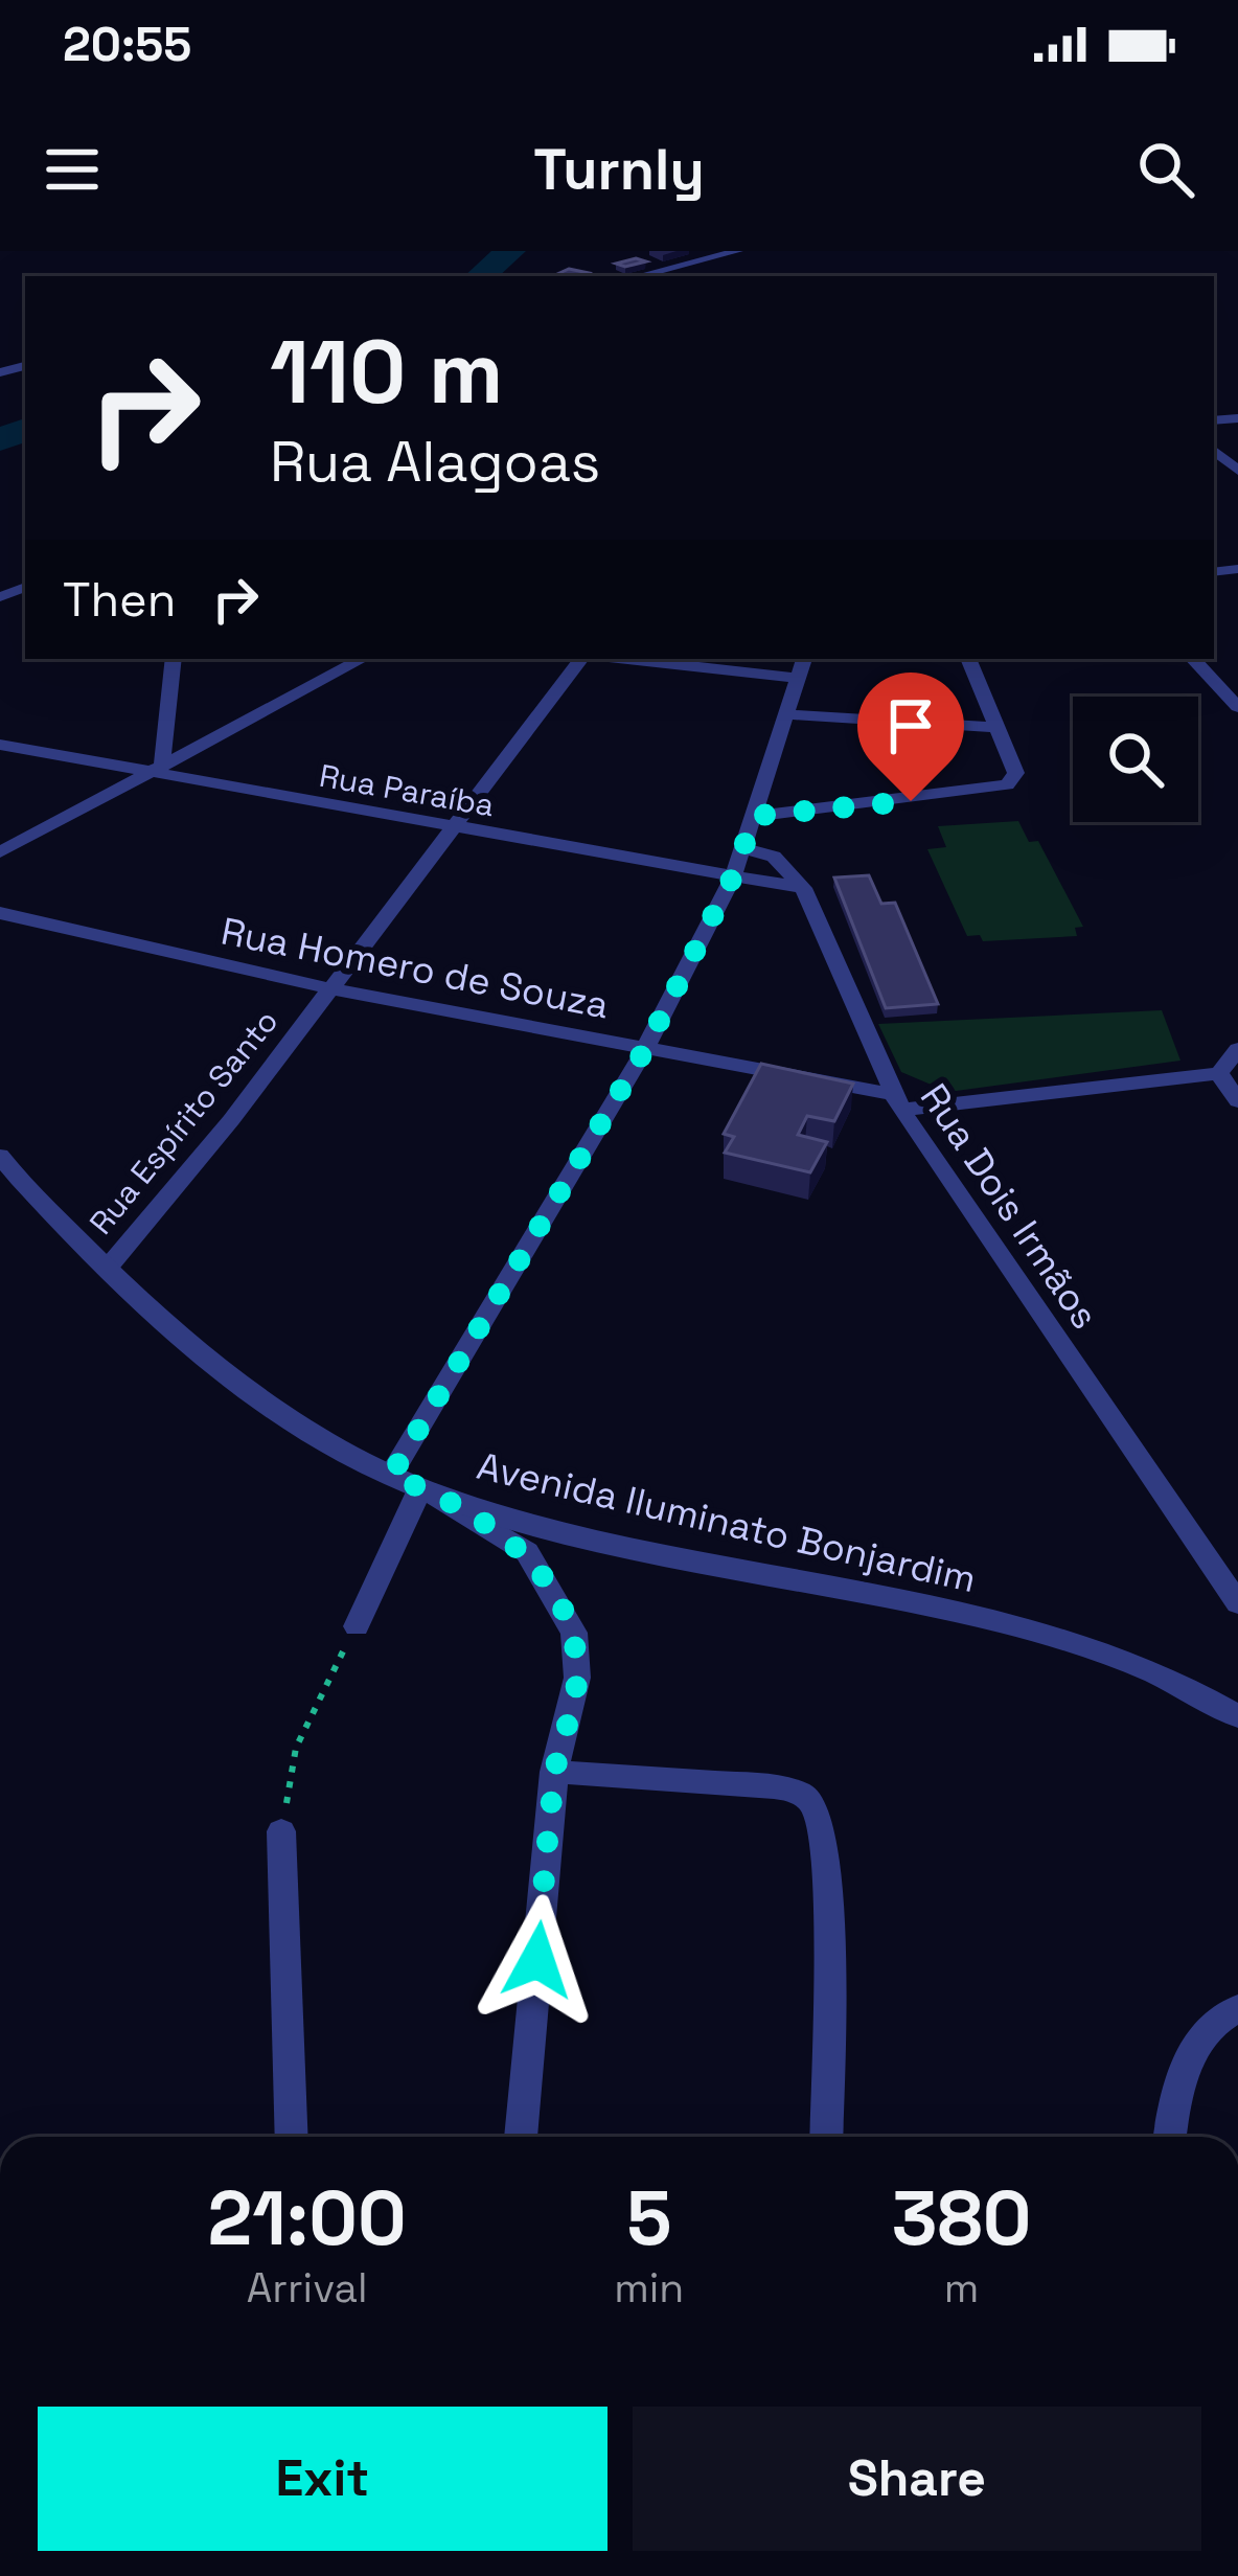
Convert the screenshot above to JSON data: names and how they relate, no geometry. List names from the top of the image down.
{
  "streets": {
    "street": [
      "Rua Paraíba",
      "Rua Homero de Souza",
      "Rua Espírito Santo",
      "Rua Dois Irmãos",
      "Avenida Iluminato Bonjardim"
    ]
  },
  "crossings": [
    ["Rua Paraíba", "Rua Espírito Santo"],
    ["Rua Paraíba", "Rua Dois Irmãos"],
    ["Rua Homero de Souza", "Rua Espírito Santo"],
    ["Rua Homero de Souza", "Rua Dois Irmãos"],
    ["Rua Espírito Santo", "Avenida Iluminato Bonjardim"]
  ],
  "page": {
    "status": "20:55",
    "header": "Turnly",
    "turn": ["110 m", "Rua Alagoas"],
    "then": "Then",
    "eta": [
      "21:00",
      "Arrival",
      "5",
      "min",
      "380",
      "m"
    ],
    "buttons": ["Exit", "Share"]
  }
}
